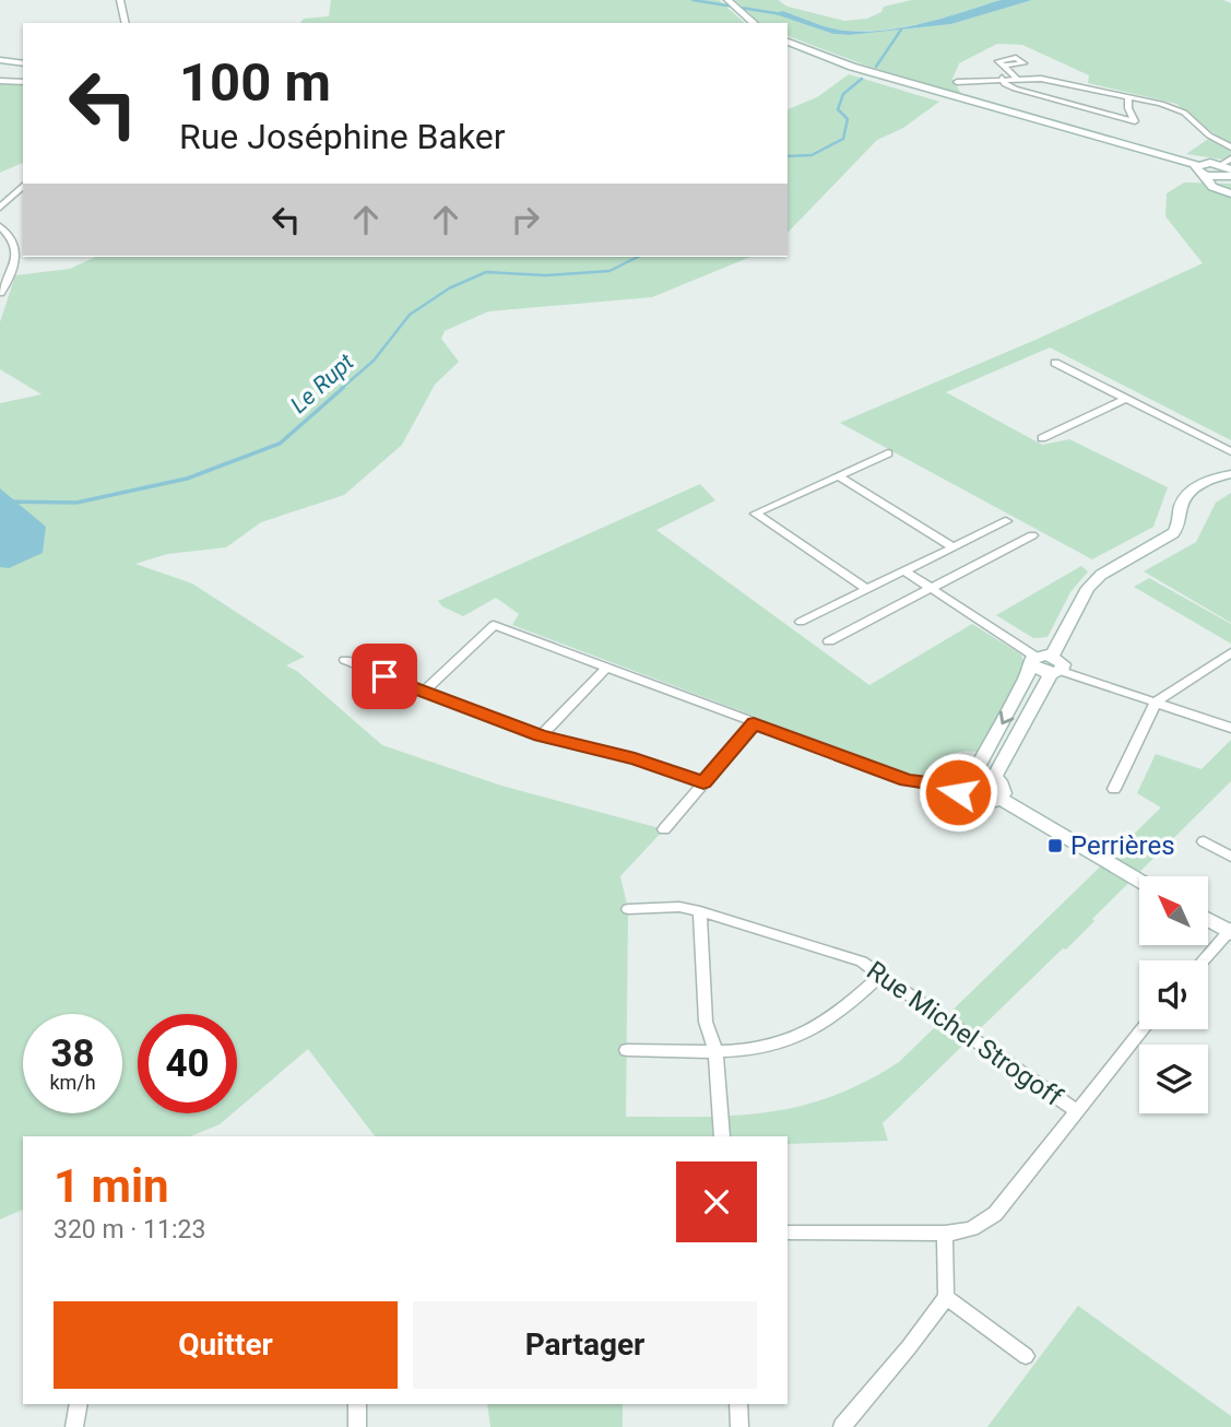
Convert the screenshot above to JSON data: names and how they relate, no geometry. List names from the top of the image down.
{
  "streets": {
    "street": ["Rue Michel Strogoff"]
  },
  "water": ["Le Rupt"],
  "places": {
    "transit": ["Perrières"]
  },
  "north": "top left",
  "page": {
    "turn": ["100 m", "Rue Joséphine Baker"],
    "speed": "38 km/h",
    "limit": "40",
    "heading": ["1 min", "320 m · 11:23"],
    "buttons": ["Quitter", "Partager"]
  }
}
